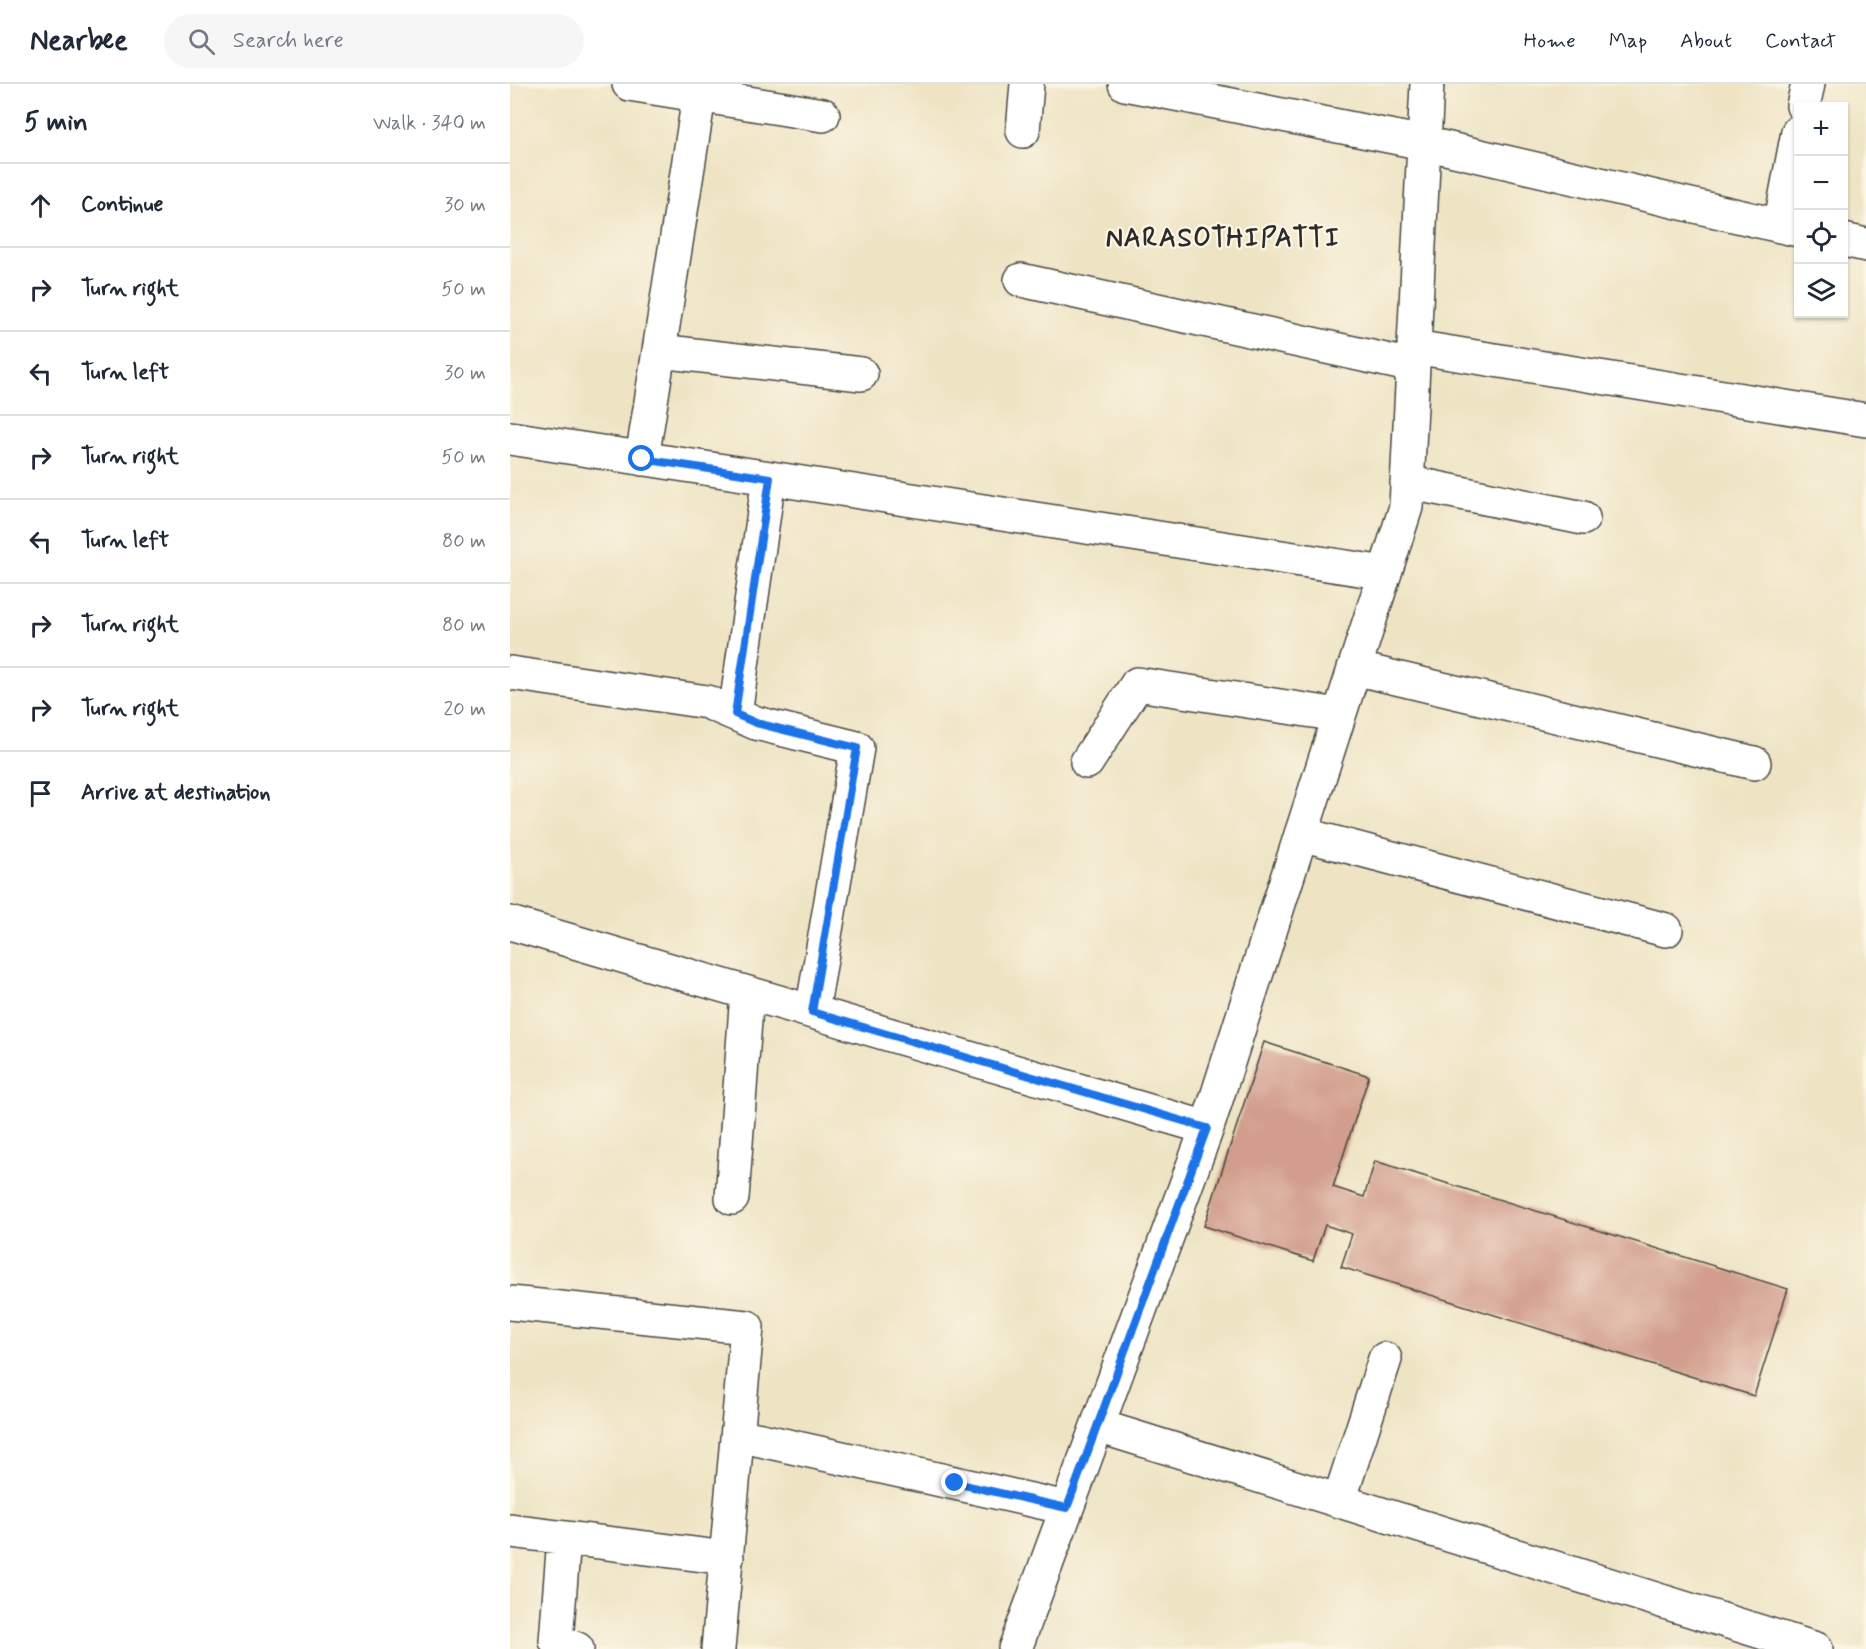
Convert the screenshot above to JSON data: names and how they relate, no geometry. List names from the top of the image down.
{
  "districts": ["NARASOTHIPATTI"],
  "page": {
    "header": "Nearbee",
    "search": "Search here",
    "nav": [
      "Home",
      "Map",
      "About",
      "Contact"
    ],
    "heading": ["5 min", "Walk · 340 m"],
    "map_buttons": ["+", "−"],
    "list": [
      ["Continue", "30 m"],
      ["Turn right", "50 m"],
      ["Turn left", "30 m"],
      ["Turn right", "50 m"],
      ["Turn left", "80 m"],
      ["Turn right", "80 m"],
      ["Turn right", "20 m"],
      "Arrive at destination"
    ]
  }
}
